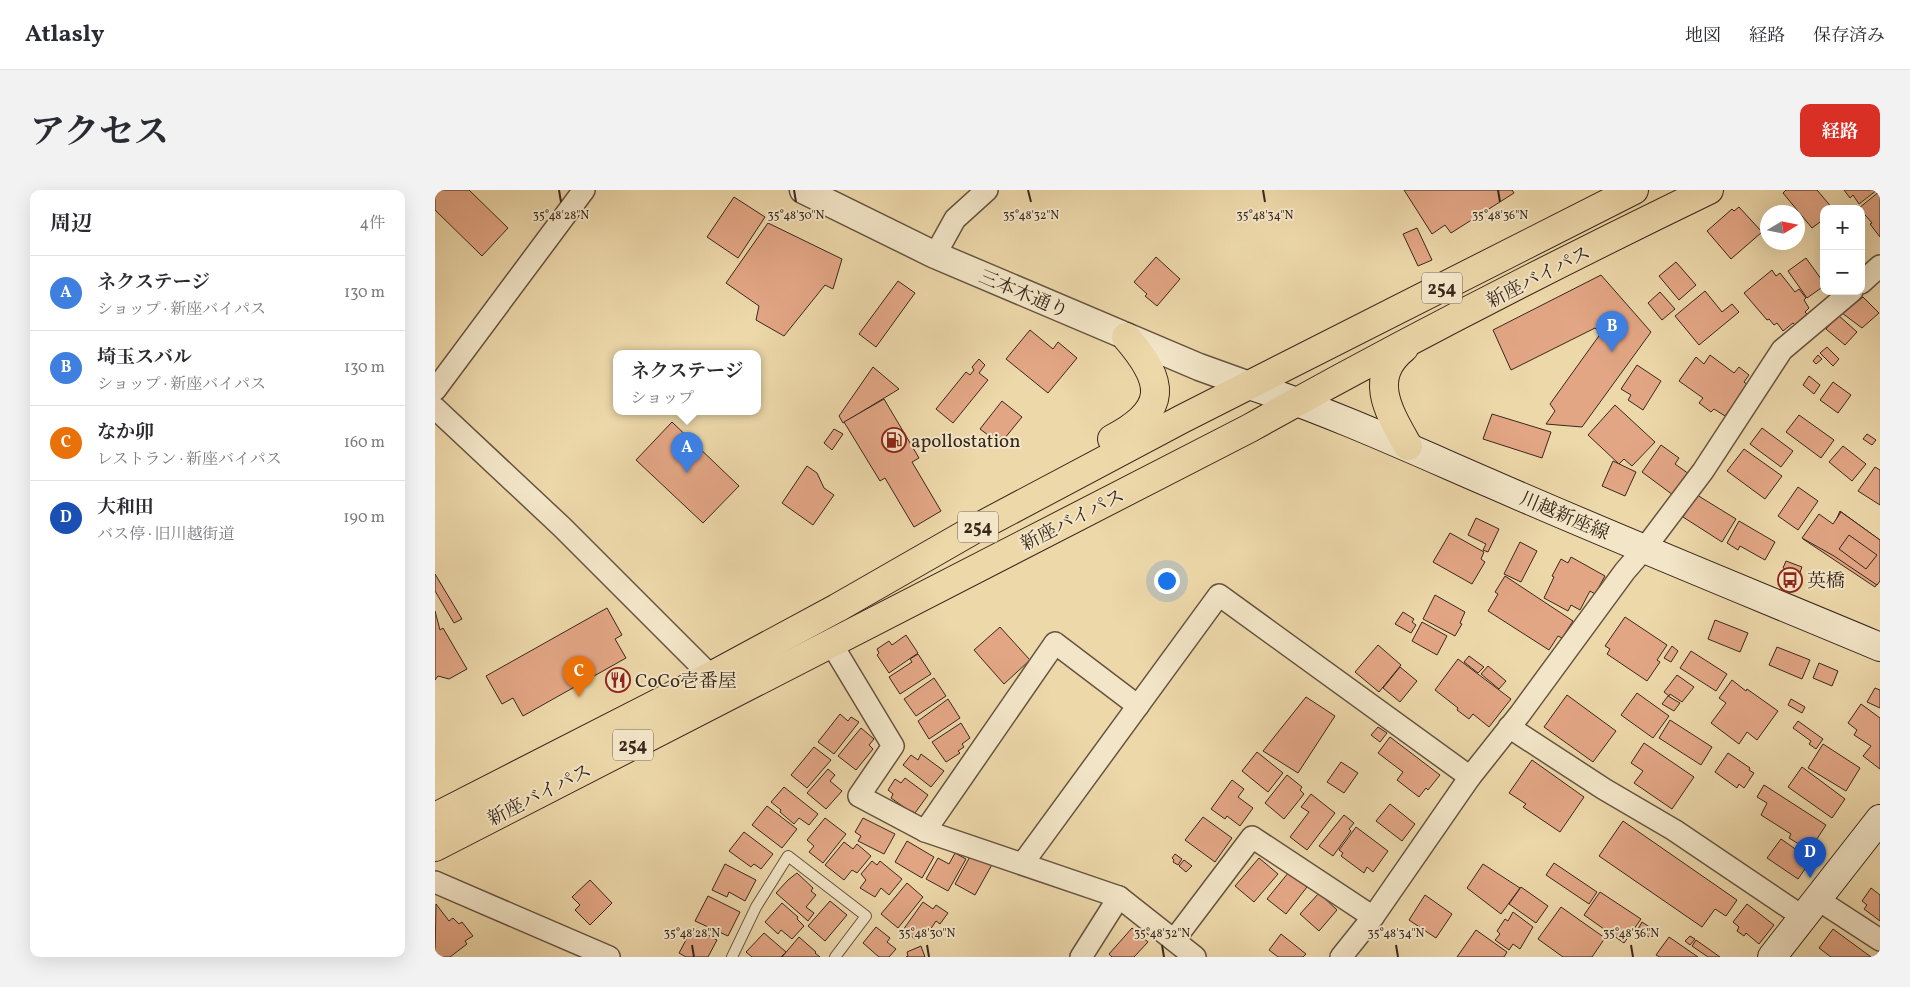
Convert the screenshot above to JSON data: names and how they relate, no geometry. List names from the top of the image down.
{
  "streets": {
    "highway": ["新座バイパス", "254"],
    "main road": ["川越新座線"],
    "street": ["三本木通り"]
  },
  "crossings": [
    ["新座バイパス", "三本木通り"],
    ["新座バイパス", "川越新座線"],
    ["三本木通り", "川越新座線"]
  ],
  "places": {
    "fuel station": ["apollostation"],
    "bus stop": ["英橋"],
    "restaurant": ["CoCo壱番屋"]
  },
  "north": "right",
  "page": {
    "header": "Atlasly",
    "nav": ["地図", "経路", "保存済み"],
    "title": "アクセス",
    "buttons": "経路",
    "heading": ["周辺", "4件"],
    "map_buttons": ["+", "−"],
    "list": [
      {
        "mark": "A",
        "name": "ネクステージ",
        "note": "ショップ · 新座バイパス",
        "value": "130 m"
      },
      {
        "mark": "B",
        "name": "埼玉スバル",
        "note": "ショップ · 新座バイパス",
        "value": "130 m"
      },
      {
        "mark": "C",
        "name": "なか卯",
        "note": "レストラン · 新座バイパス",
        "value": "160 m"
      },
      {
        "mark": "D",
        "name": "大和田",
        "note": "バス停 · 旧川越街道",
        "value": "190 m"
      }
    ],
    "pins": [
      "B",
      "A",
      "C",
      "D"
    ],
    "popup": ["ネクステージ", "ショップ"]
  },
  "coordinates": [
    "35°48'28\"N",
    "35°48'30\"N",
    "35°48'32\"N",
    "35°48'34\"N",
    "35°48'36\"N"
  ]
}
